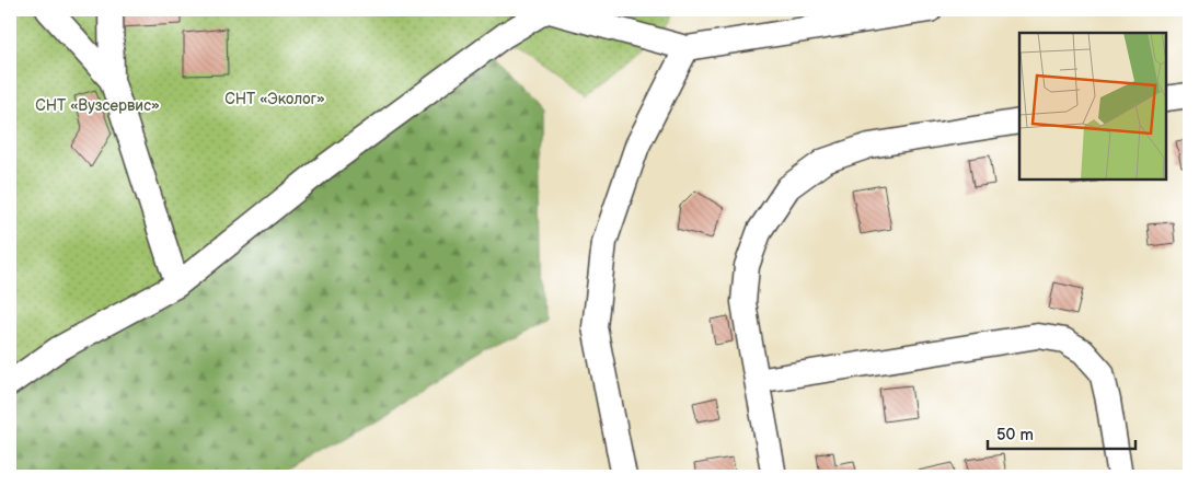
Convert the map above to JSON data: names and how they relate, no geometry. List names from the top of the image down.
{
  "parks": ["СНТ «Эколог»", "СНТ «Вузсервис»"],
  "scale_bar": "50 m"
}
